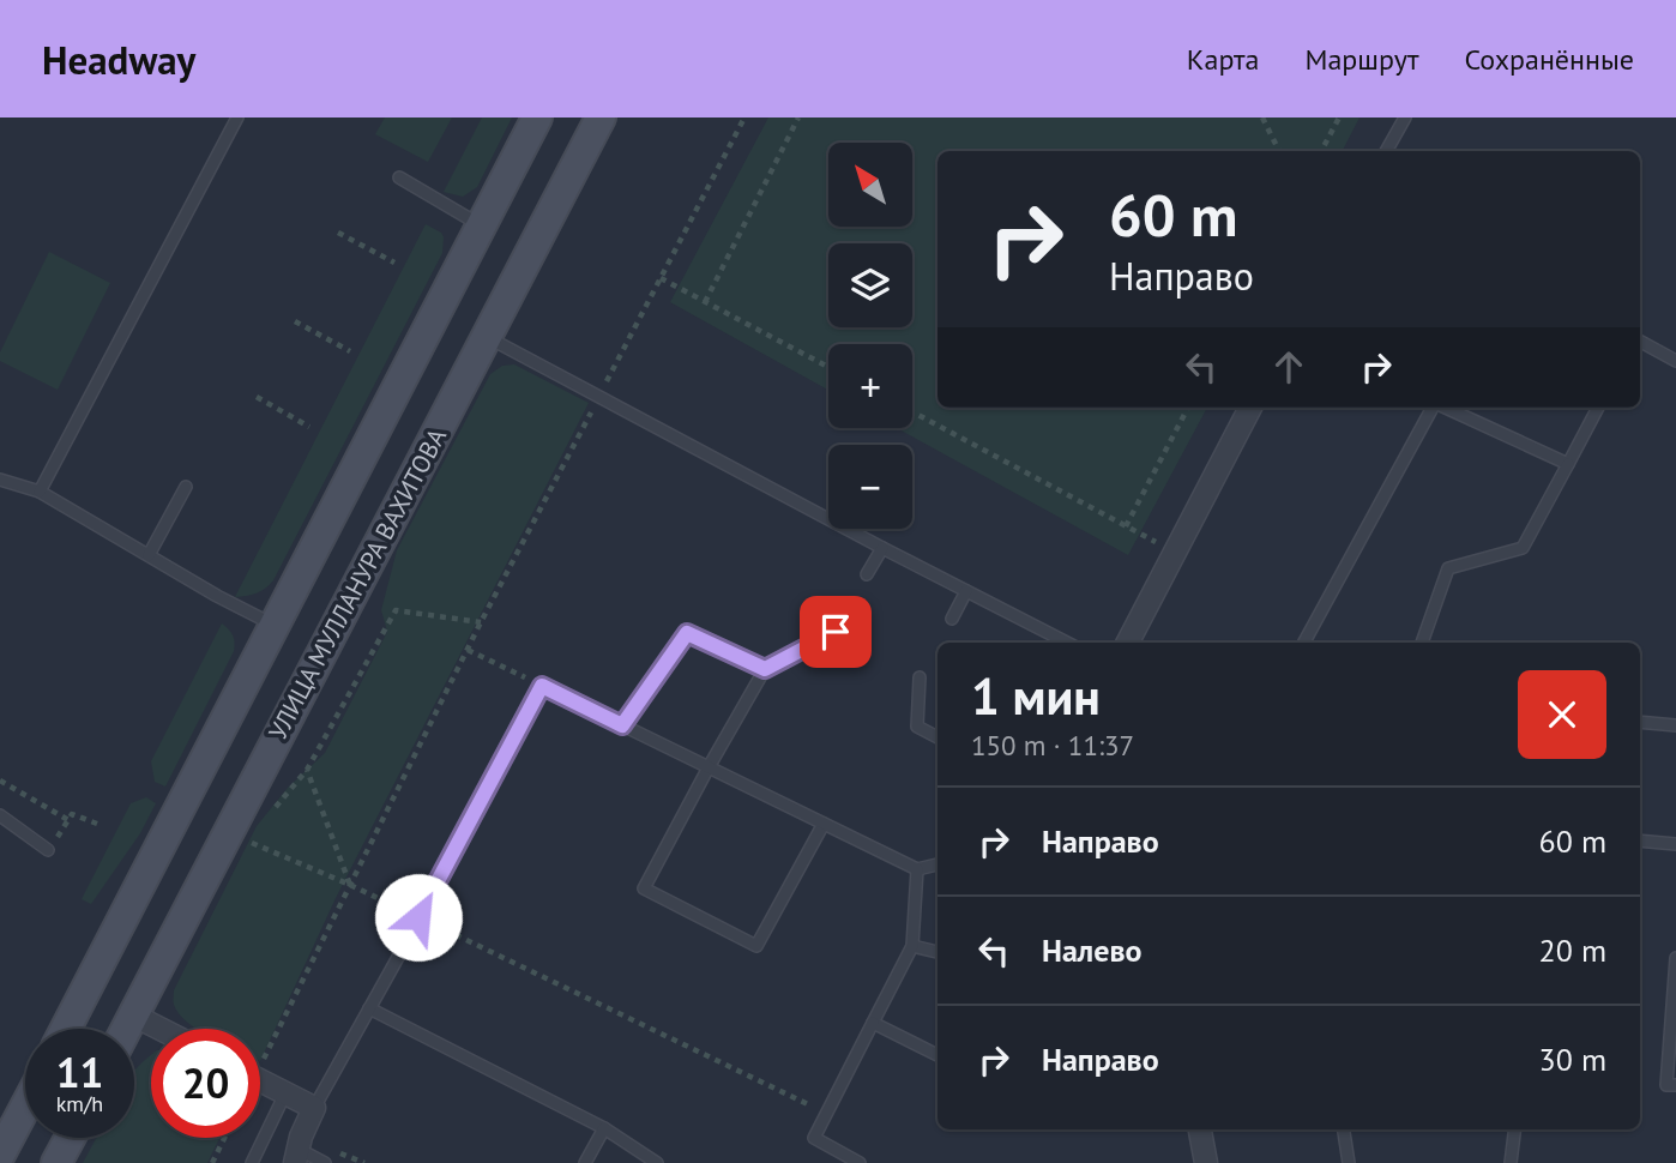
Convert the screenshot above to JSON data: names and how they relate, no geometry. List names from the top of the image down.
{
  "streets": {
    "main road": ["УЛИЦА МУЛЛАНУРА ВАХИТОВА"]
  },
  "north": "top left",
  "page": {
    "header": "Headway",
    "nav": ["Карта", "Маршрут", "Сохранённые"],
    "map_buttons": ["+", "−"],
    "turn": ["60 m", "Направо"],
    "heading": ["1 мин", "150 m · 11:37"],
    "list": [
      {
        "name": "Направо",
        "value": "60 m"
      },
      {
        "name": "Налево",
        "value": "20 m"
      },
      {
        "name": "Направо",
        "value": "30 m"
      }
    ],
    "speed": "11 km/h",
    "limit": "20"
  }
}
